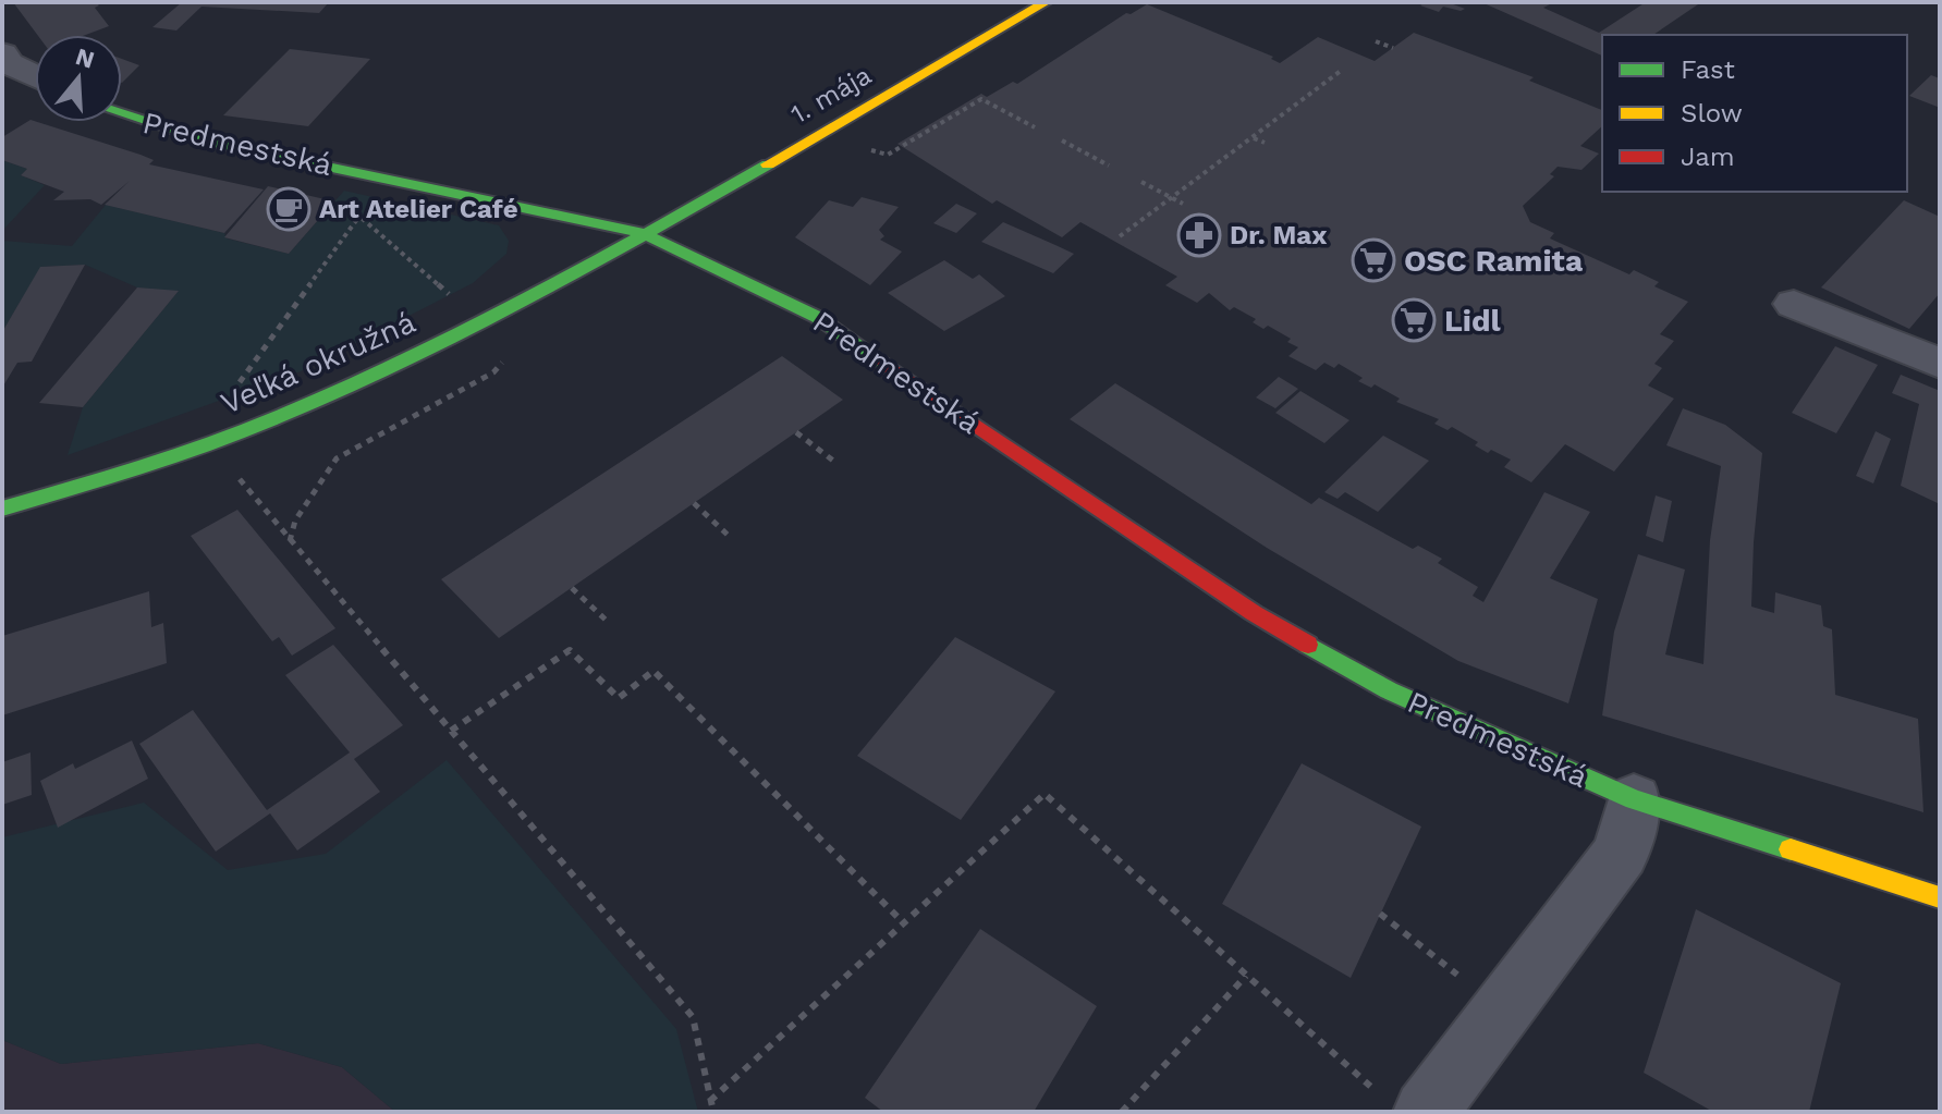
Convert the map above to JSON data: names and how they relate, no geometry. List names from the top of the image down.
{
  "streets": {
    "street": ["1. mája", "Predmestská", "Veľká okružná"]
  },
  "crossings": [
    ["1. mája", "Predmestská"],
    ["1. mája", "Veľká okružná"],
    ["Predmestská", "Veľká okružná"]
  ],
  "places": {
    "cafe": ["Art Atelier Café"],
    "pharmacy": ["Dr. Max"],
    "supermarket": ["OSC Ramita", "Lidl"]
  },
  "legend": ["Fast", "Slow", "Jam"],
  "north": "top"
}
